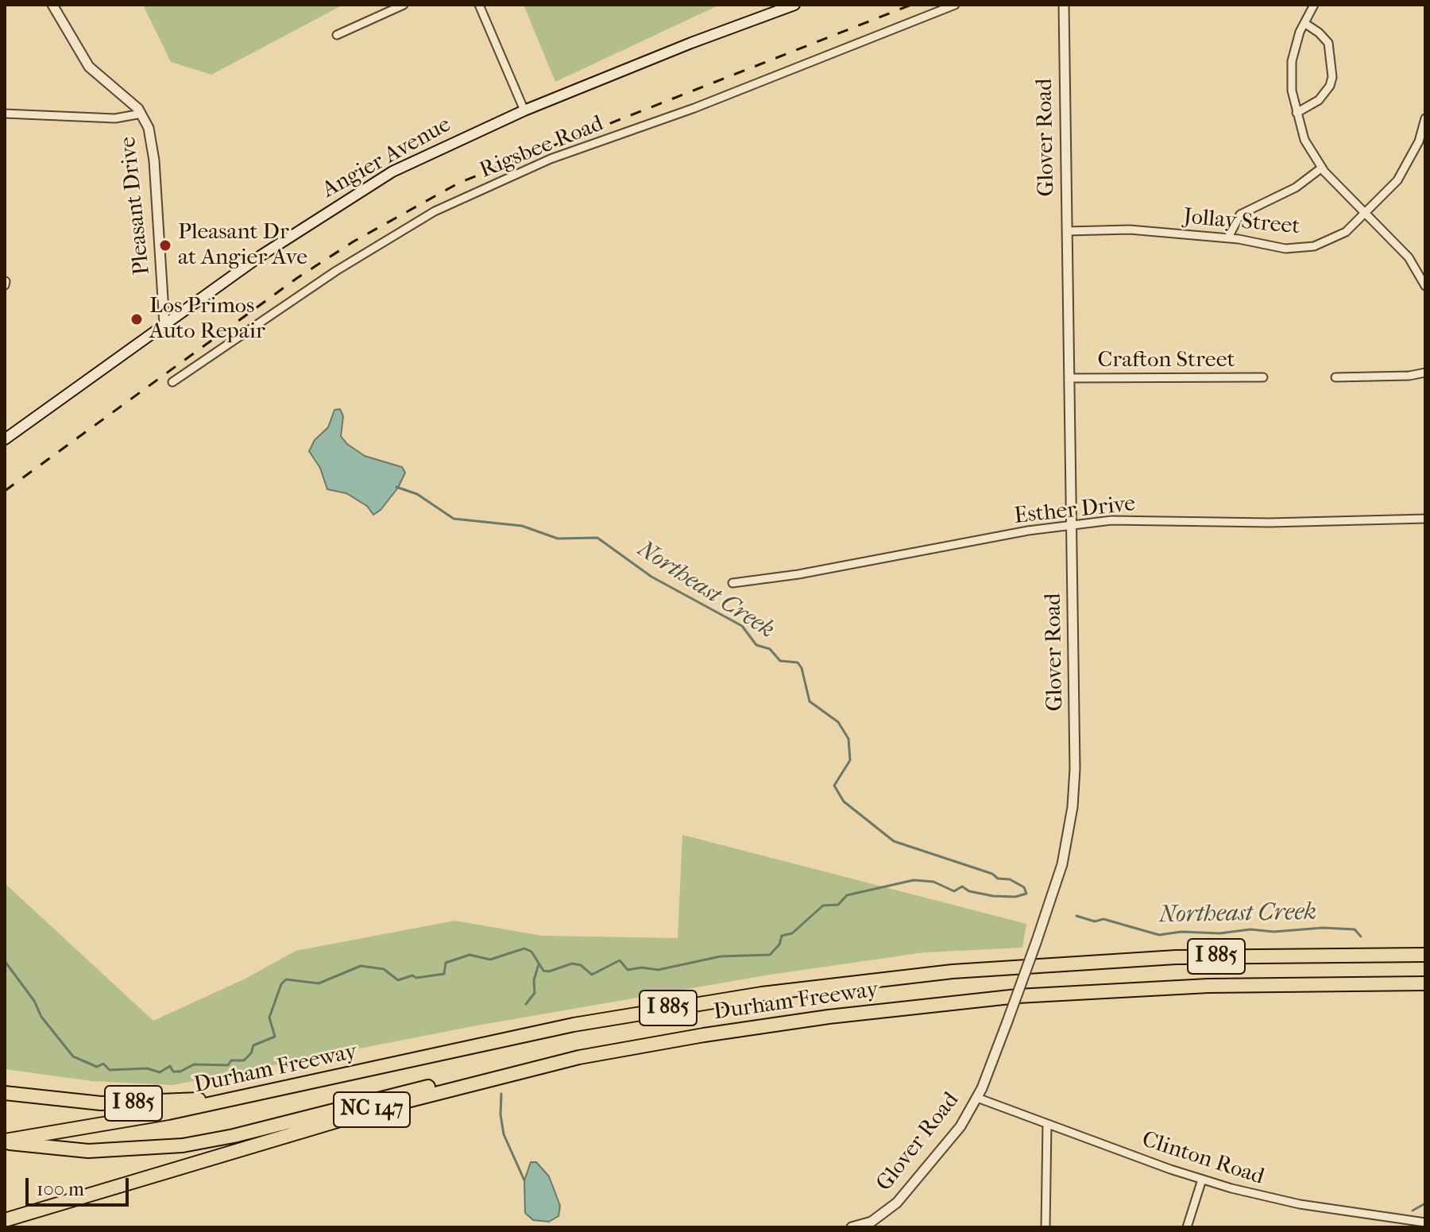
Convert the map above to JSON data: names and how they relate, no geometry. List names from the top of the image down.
{
  "streets": {
    "highway": ["I 885", "Durham Freeway", "NC 147"],
    "main road": ["Angier Avenue"],
    "street": [
      "Glover Road",
      "Rigsbee Road",
      "Pleasant Drive",
      "Jollay Street",
      "Crafton Street",
      "Esther Drive",
      "Clinton Road"
    ]
  },
  "crossings": [
    ["Glover Road", "Jollay Street"],
    ["Glover Road", "Crafton Street"],
    ["Glover Road", "Esther Drive"],
    ["Glover Road", "Clinton Road"],
    ["Angier Avenue", "Pleasant Drive"],
    ["I 885", "Durham Freeway"]
  ],
  "water": ["Northeast Creek"],
  "places": ["Pleasant Dr at Angier Ave", "Los Primos Auto Repair"],
  "scale_bar": "100 m"
}
